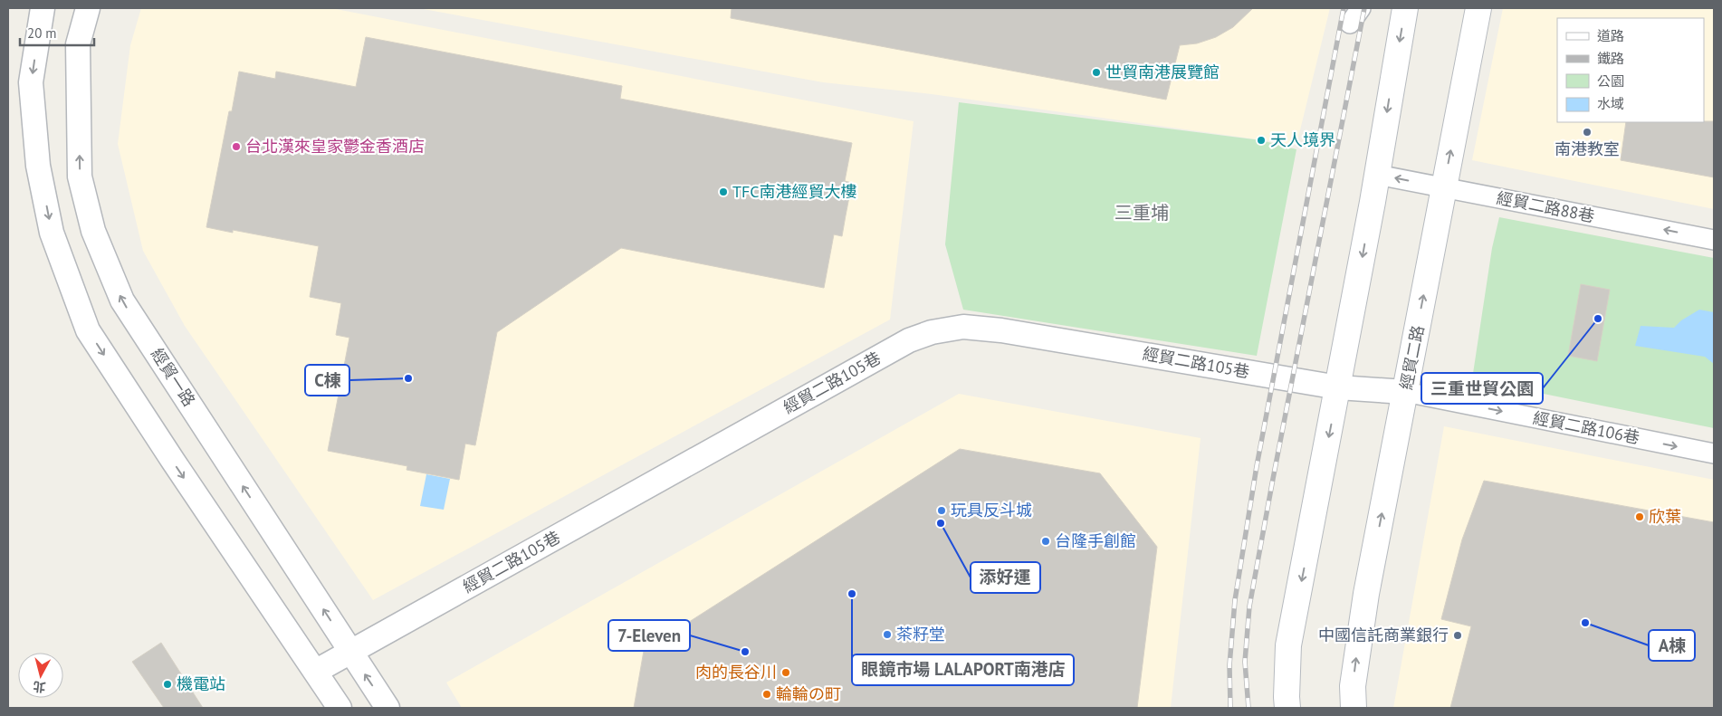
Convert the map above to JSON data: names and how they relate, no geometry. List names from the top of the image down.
{
  "streets": {
    "main road": ["經貿二路"],
    "street": [
      "經貿二路88巷",
      "經貿二路105巷",
      "經貿一路",
      "經貿二路106巷"
    ]
  },
  "crossings": [
    ["經貿二路88巷", "經貿二路"],
    ["經貿二路", "經貿二路105巷"],
    ["經貿二路", "經貿二路106巷"],
    ["經貿二路105巷", "經貿一路"],
    ["經貿二路105巷", "經貿二路106巷"]
  ],
  "one_way": ["經貿二路88巷", "經貿二路106巷"],
  "districts": ["三重埔"],
  "places": [
    "世貿南港展覽館",
    "南港教室",
    "天人境界",
    "台北漢來皇家鬱金香酒店",
    "TFC南港經貿大樓",
    "三重世貿公園",
    "C棟",
    "玩具反斗城",
    "欣葉",
    "添好運",
    "台隆手創館",
    "眼鏡市場 LALAPORT南港店",
    "A棟",
    "茶籽堂",
    "中國信託商業銀行",
    "7-Eleven",
    "肉的長谷川",
    "機電站",
    "輪輪の町"
  ],
  "legend": [
    "道路",
    "鐵路",
    "公園",
    "水域"
  ],
  "scale_bar": "20 m",
  "north": "bottom"
}
